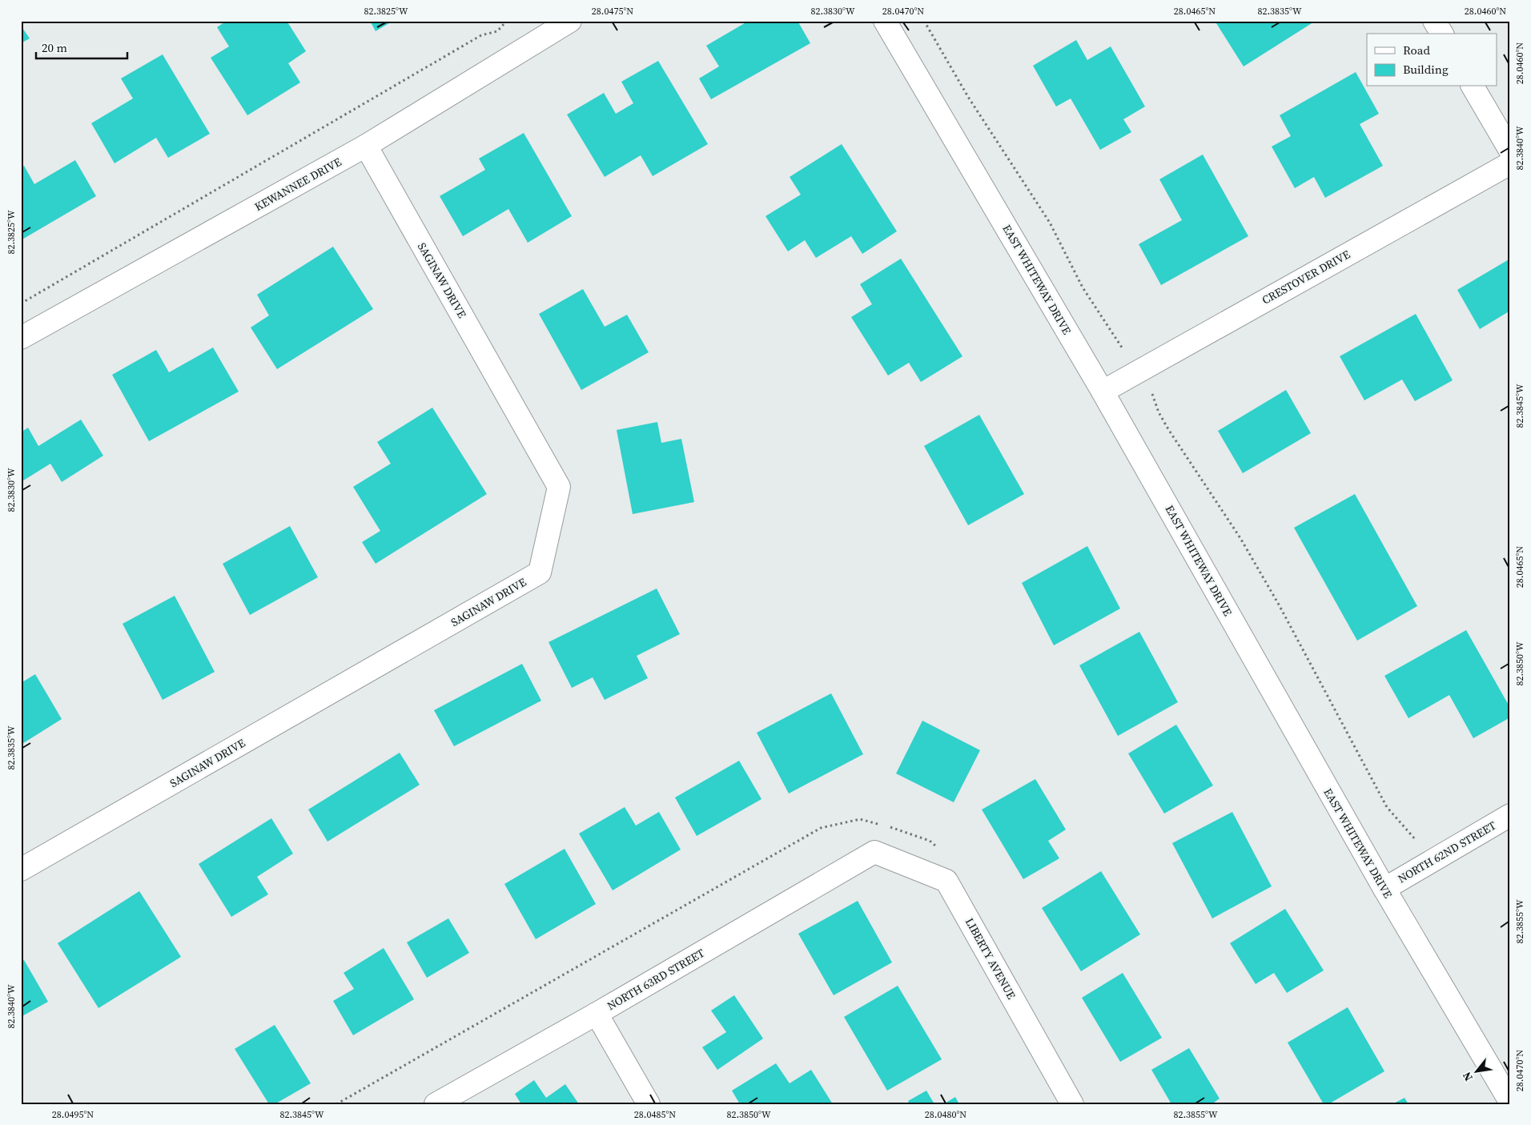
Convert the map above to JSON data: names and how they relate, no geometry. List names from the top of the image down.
{
  "streets": {
    "street": [
      "KEWANNEE DRIVE",
      "CRESTOVER DRIVE",
      "EAST WHITEWAY DRIVE",
      "SAGINAW DRIVE",
      "NORTH 62ND STREET",
      "LIBERTY AVENUE",
      "NORTH 63RD STREET"
    ]
  },
  "crossings": [
    ["KEWANNEE DRIVE", "SAGINAW DRIVE"],
    ["CRESTOVER DRIVE", "EAST WHITEWAY DRIVE"],
    ["EAST WHITEWAY DRIVE", "NORTH 62ND STREET"],
    ["LIBERTY AVENUE", "NORTH 63RD STREET"]
  ],
  "legend": ["Road", "Building"],
  "scale_bar": "20 m",
  "north": "bottom left",
  "coordinates": [
    "82.3825°W",
    "28.0475°N",
    "82.3830°W",
    "28.0470°N",
    "28.0465°N",
    "82.3835°W",
    "28.0460°N",
    "82.3840°W",
    "82.3845°W",
    "82.3850°W",
    "82.3855°W",
    "28.0495°N",
    "28.0485°N",
    "28.0480°N"
  ]
}
